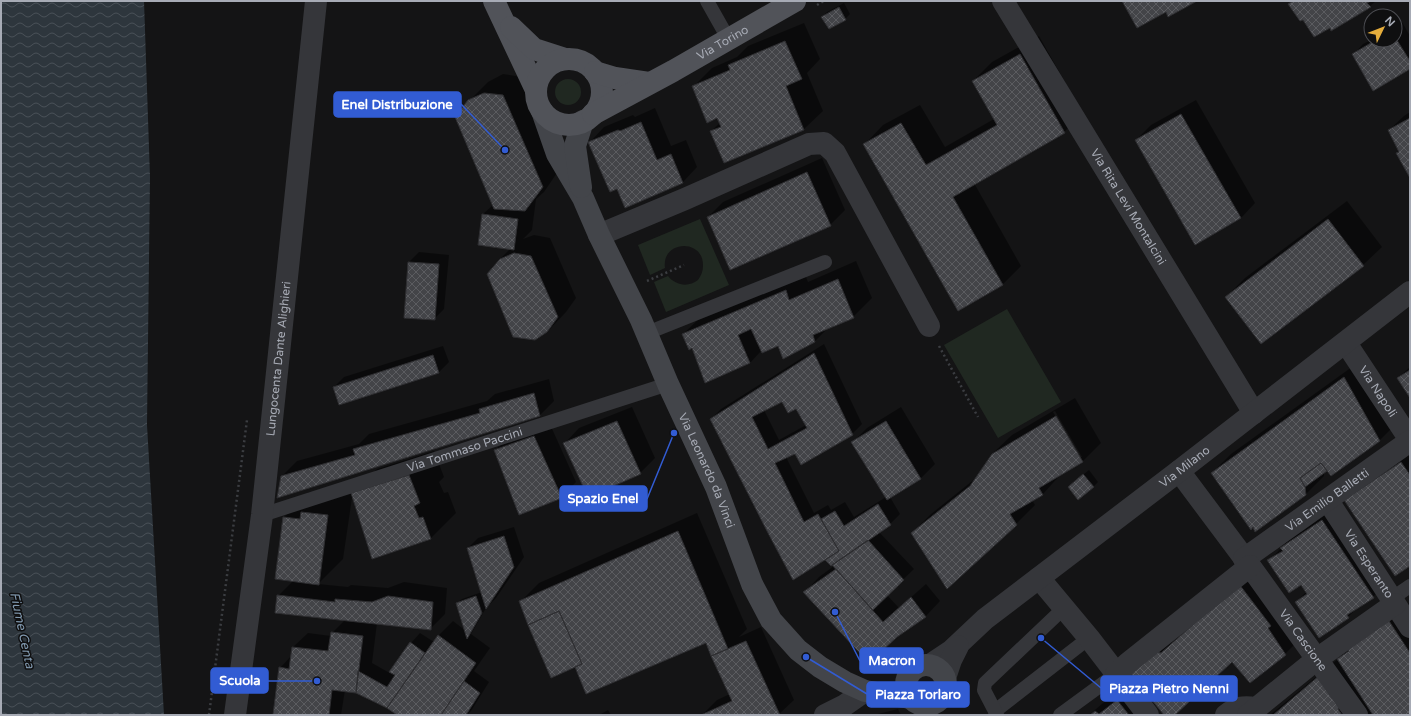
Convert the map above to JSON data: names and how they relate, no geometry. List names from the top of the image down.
{
  "streets": {
    "main road": ["Via Torino", "Via Leonardo da Vinci"],
    "street": [
      "Via Rita Levi Montalcini",
      "Lungocenta Dante Alighieri",
      "Via Napoli",
      "Via Milano",
      "Via Emilio Balletti",
      "Via Esperanto",
      "Via Cascione"
    ],
    "lane": ["Via Tommaso Paccini"]
  },
  "crossings": [
    ["Via Torino", "Via Leonardo da Vinci"],
    ["Via Rita Levi Montalcini", "Via Milano"],
    ["Lungocenta Dante Alighieri", "Via Tommaso Paccini"],
    ["Via Napoli", "Via Milano"],
    ["Via Napoli", "Via Emilio Balletti"],
    ["Via Tommaso Paccini", "Via Leonardo da Vinci"],
    ["Via Milano", "Via Cascione"],
    ["Via Emilio Balletti", "Via Esperanto"],
    ["Via Emilio Balletti", "Via Cascione"]
  ],
  "water": ["Fiume Centa"],
  "places": [
    "Enel Distribuzione",
    "Spazio Enel",
    "Macron",
    "Piazza Pietro Nenni",
    "Piazza Torlaro",
    "Scuola"
  ],
  "north": "top right"
}
